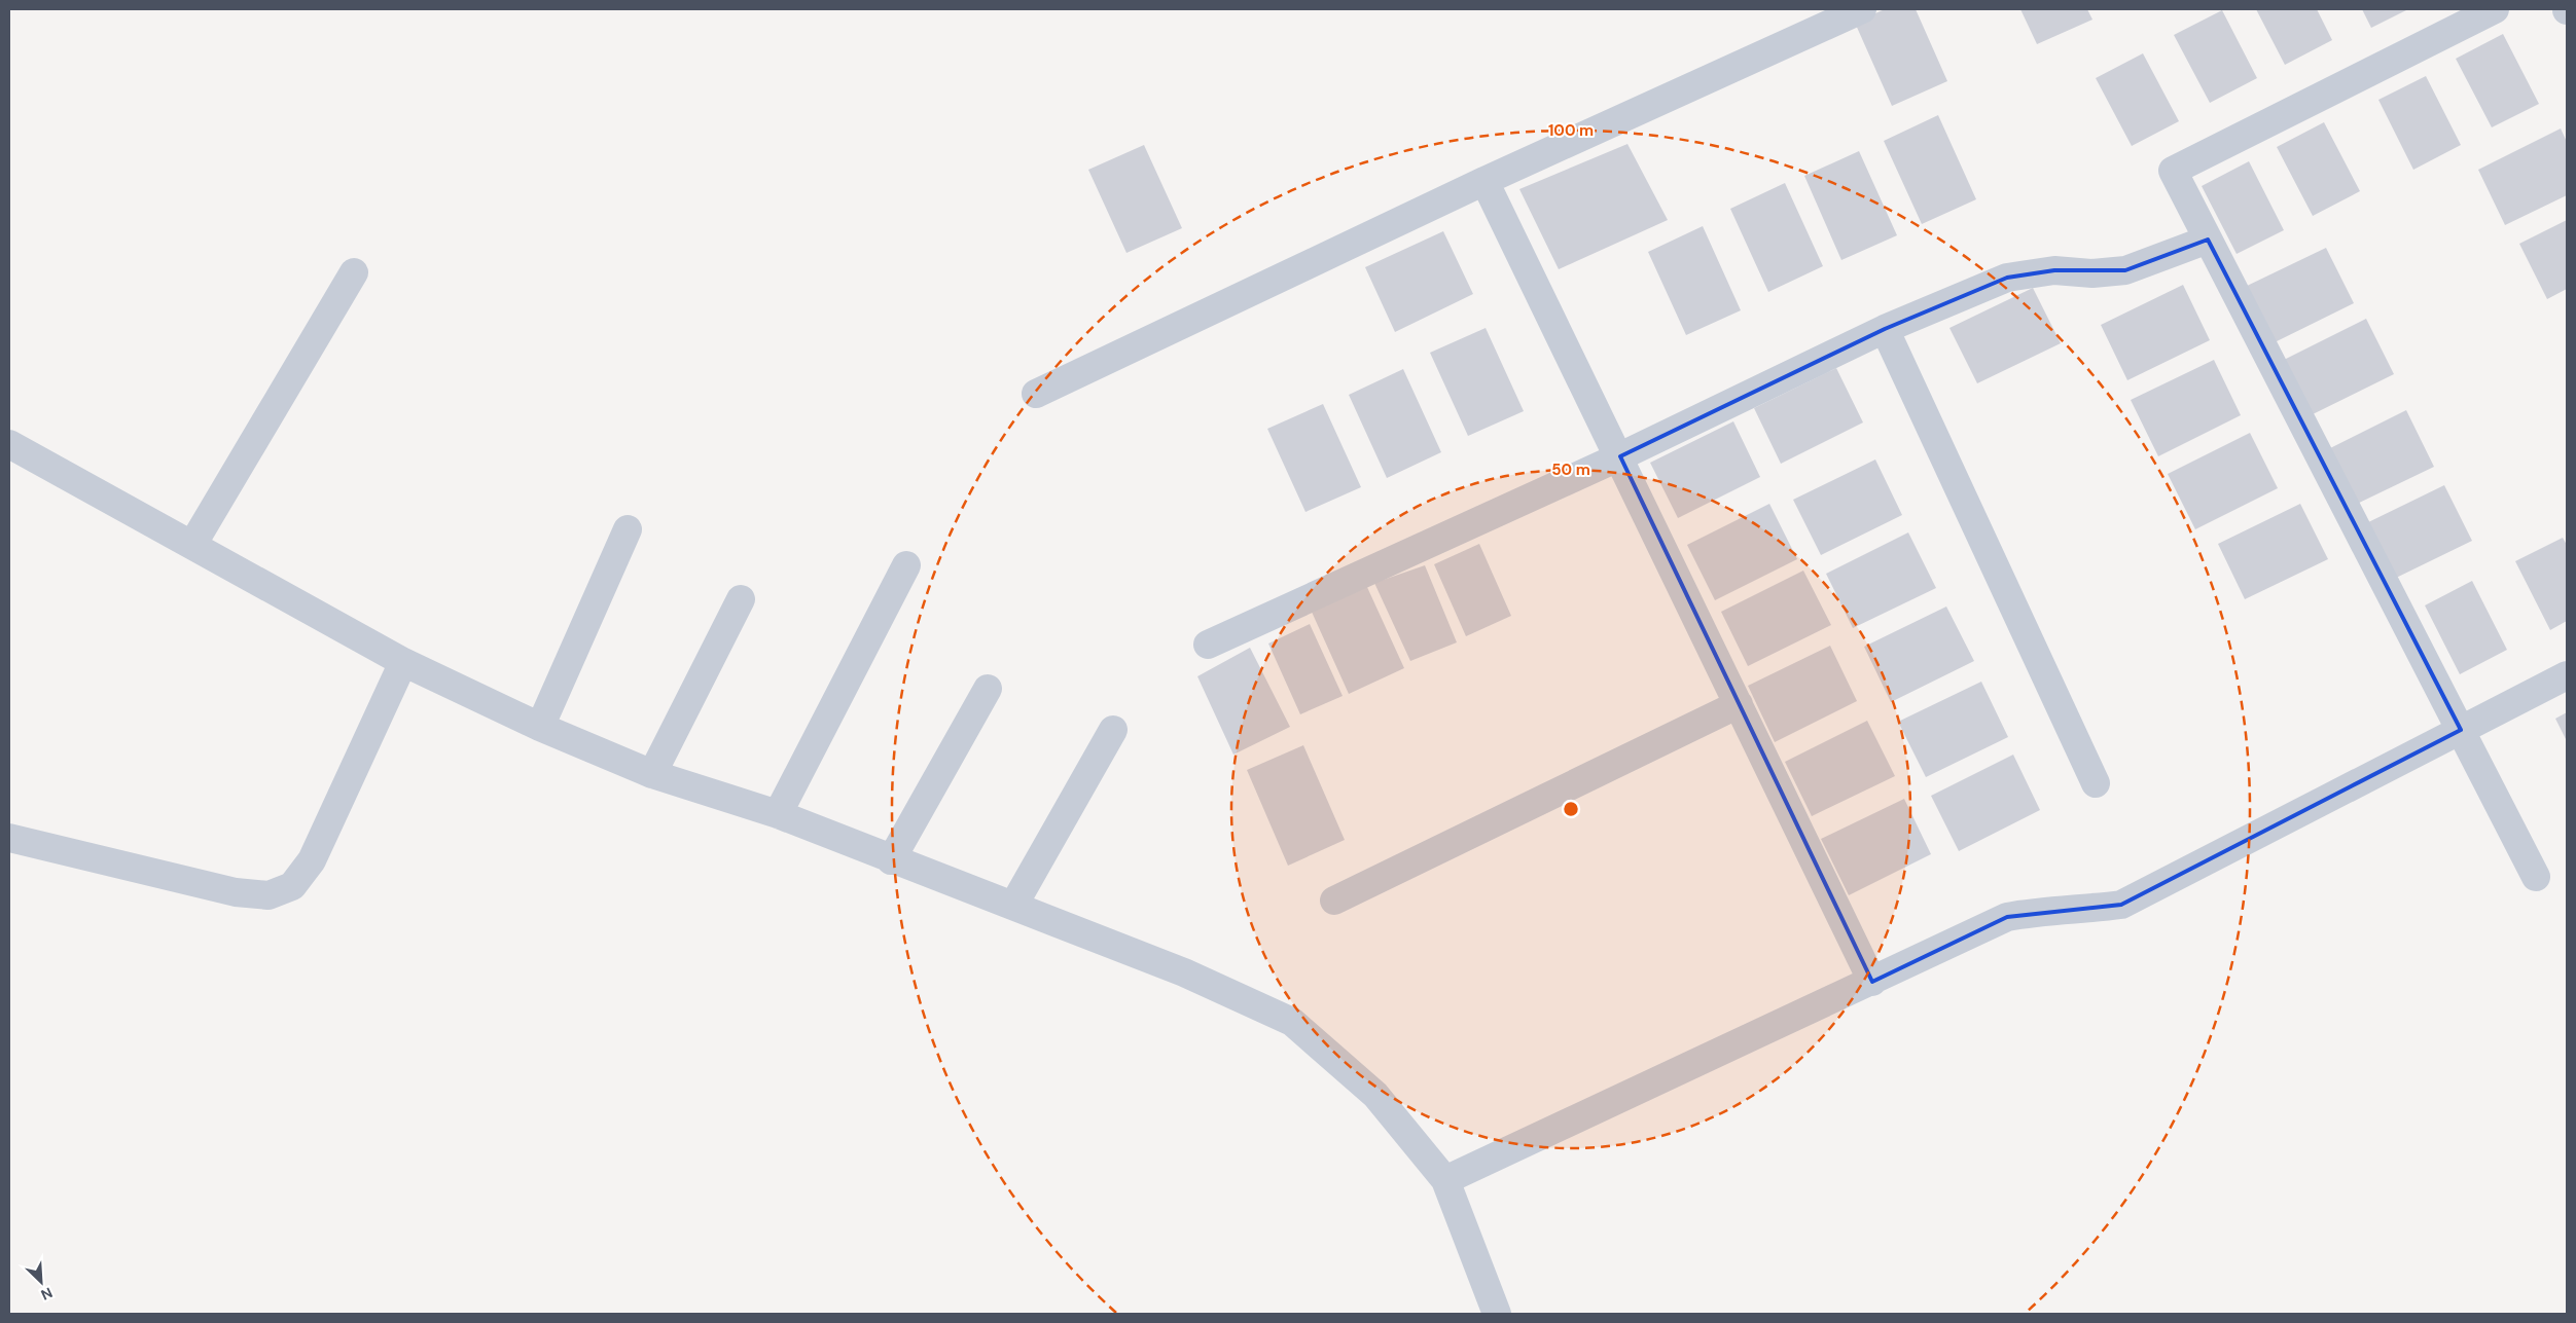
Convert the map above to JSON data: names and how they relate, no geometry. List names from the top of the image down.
{
  "north": "bottom right",
  "rings": ["100 m", "50 m"]
}
